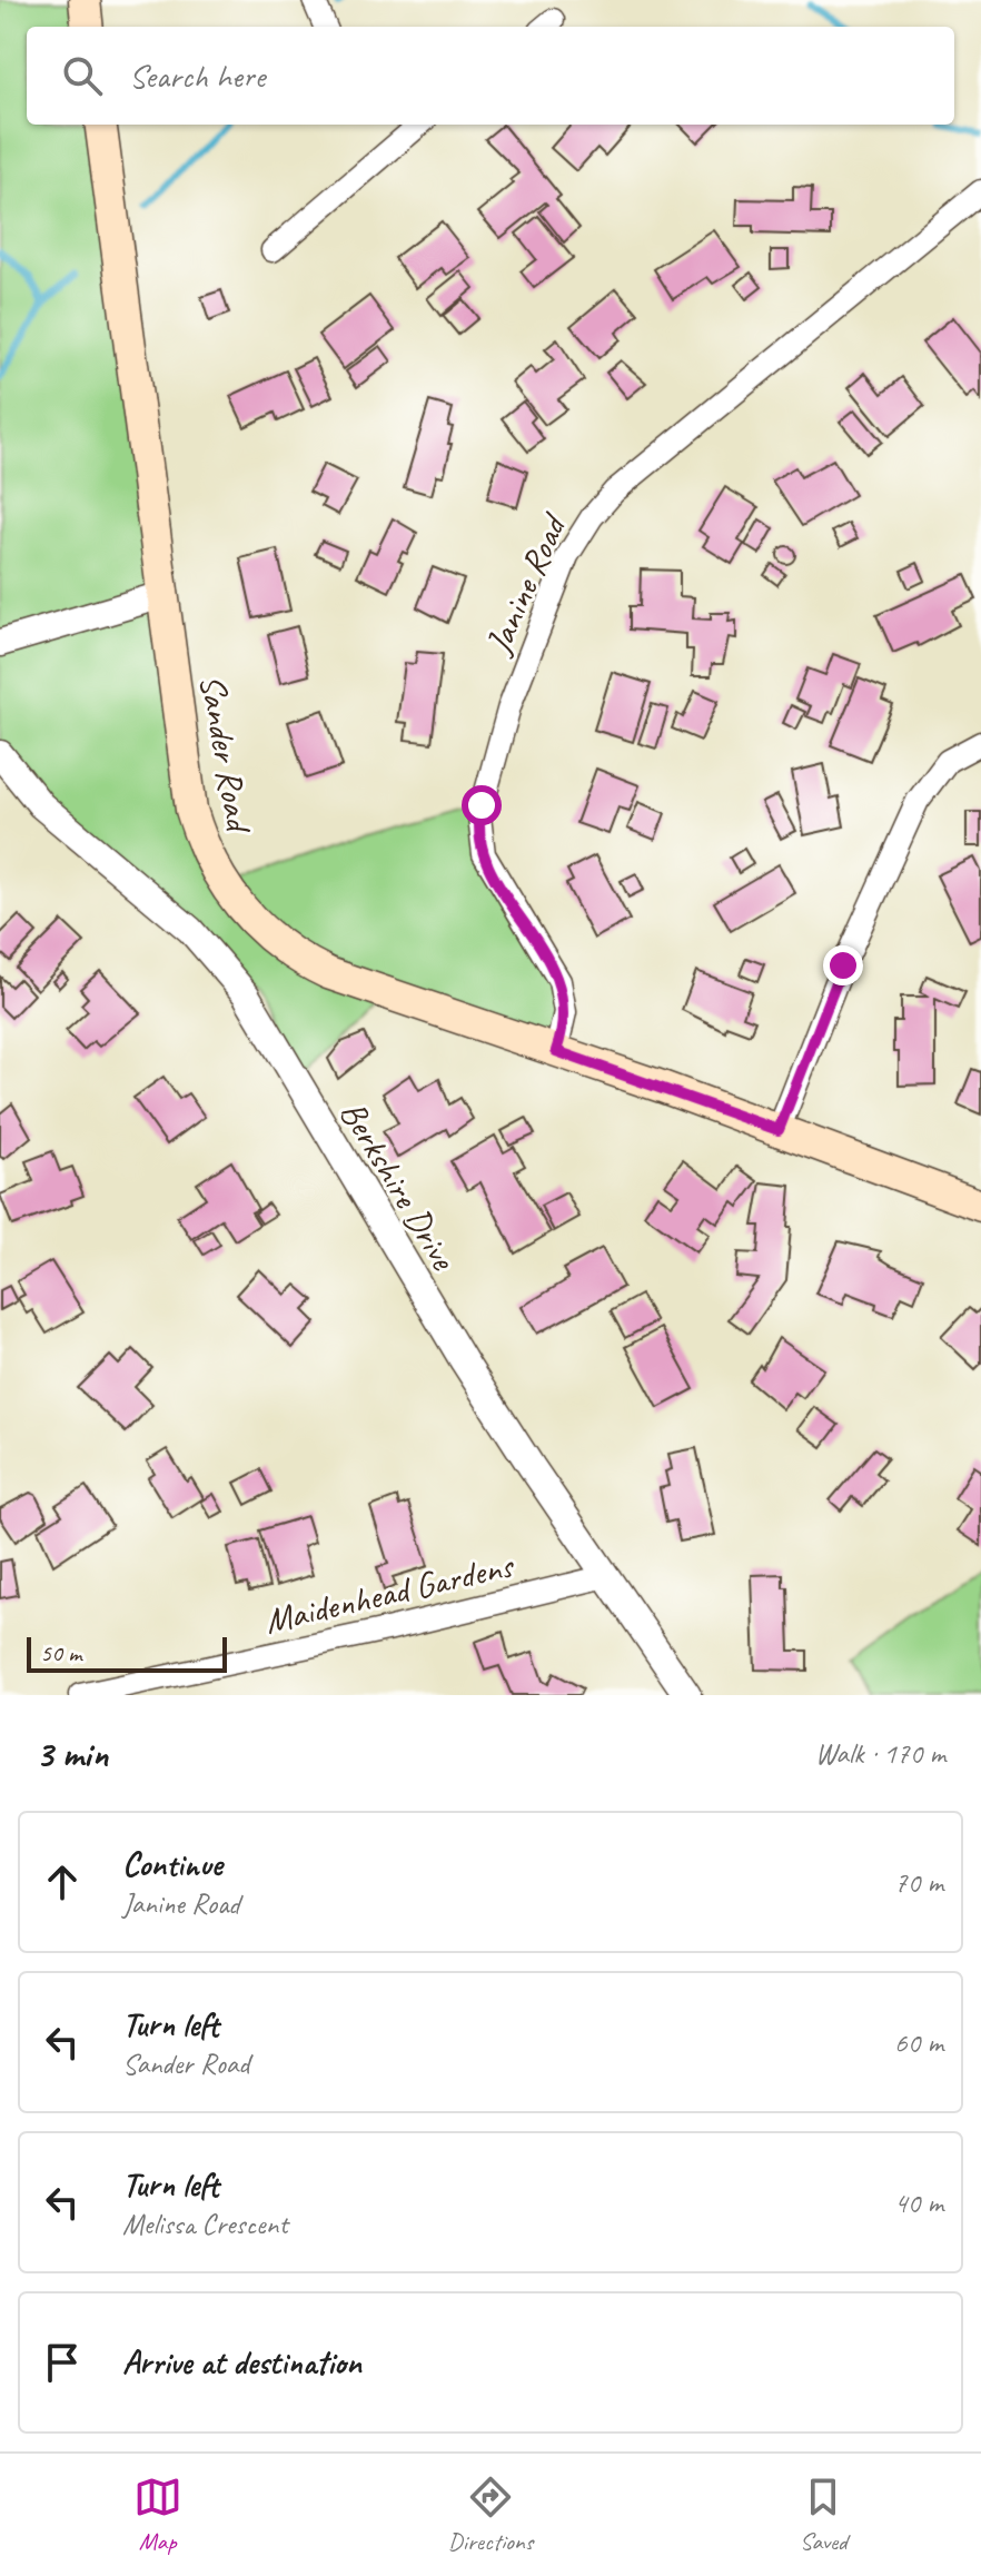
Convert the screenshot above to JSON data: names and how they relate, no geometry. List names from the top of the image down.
{
  "streets": {
    "main road": ["Sander Road"],
    "street": ["Janine Road", "Berkshire Drive", "Maidenhead Gardens"]
  },
  "crossings": [
    ["Janine Road", "Sander Road"],
    ["Berkshire Drive", "Maidenhead Gardens"]
  ],
  "scale_bar": "50 m",
  "page": {
    "search": "Search here",
    "scale": "50 m",
    "heading": ["3 min", "Walk · 170 m"],
    "list": [
      ["Continue", "Janine Road", "70 m"],
      ["Turn left", "Sander Road", "60 m"],
      ["Turn left", "Melissa Crescent", "40 m"],
      "Arrive at destination"
    ],
    "nav": ["Map", "Directions", "Saved"]
  }
}
